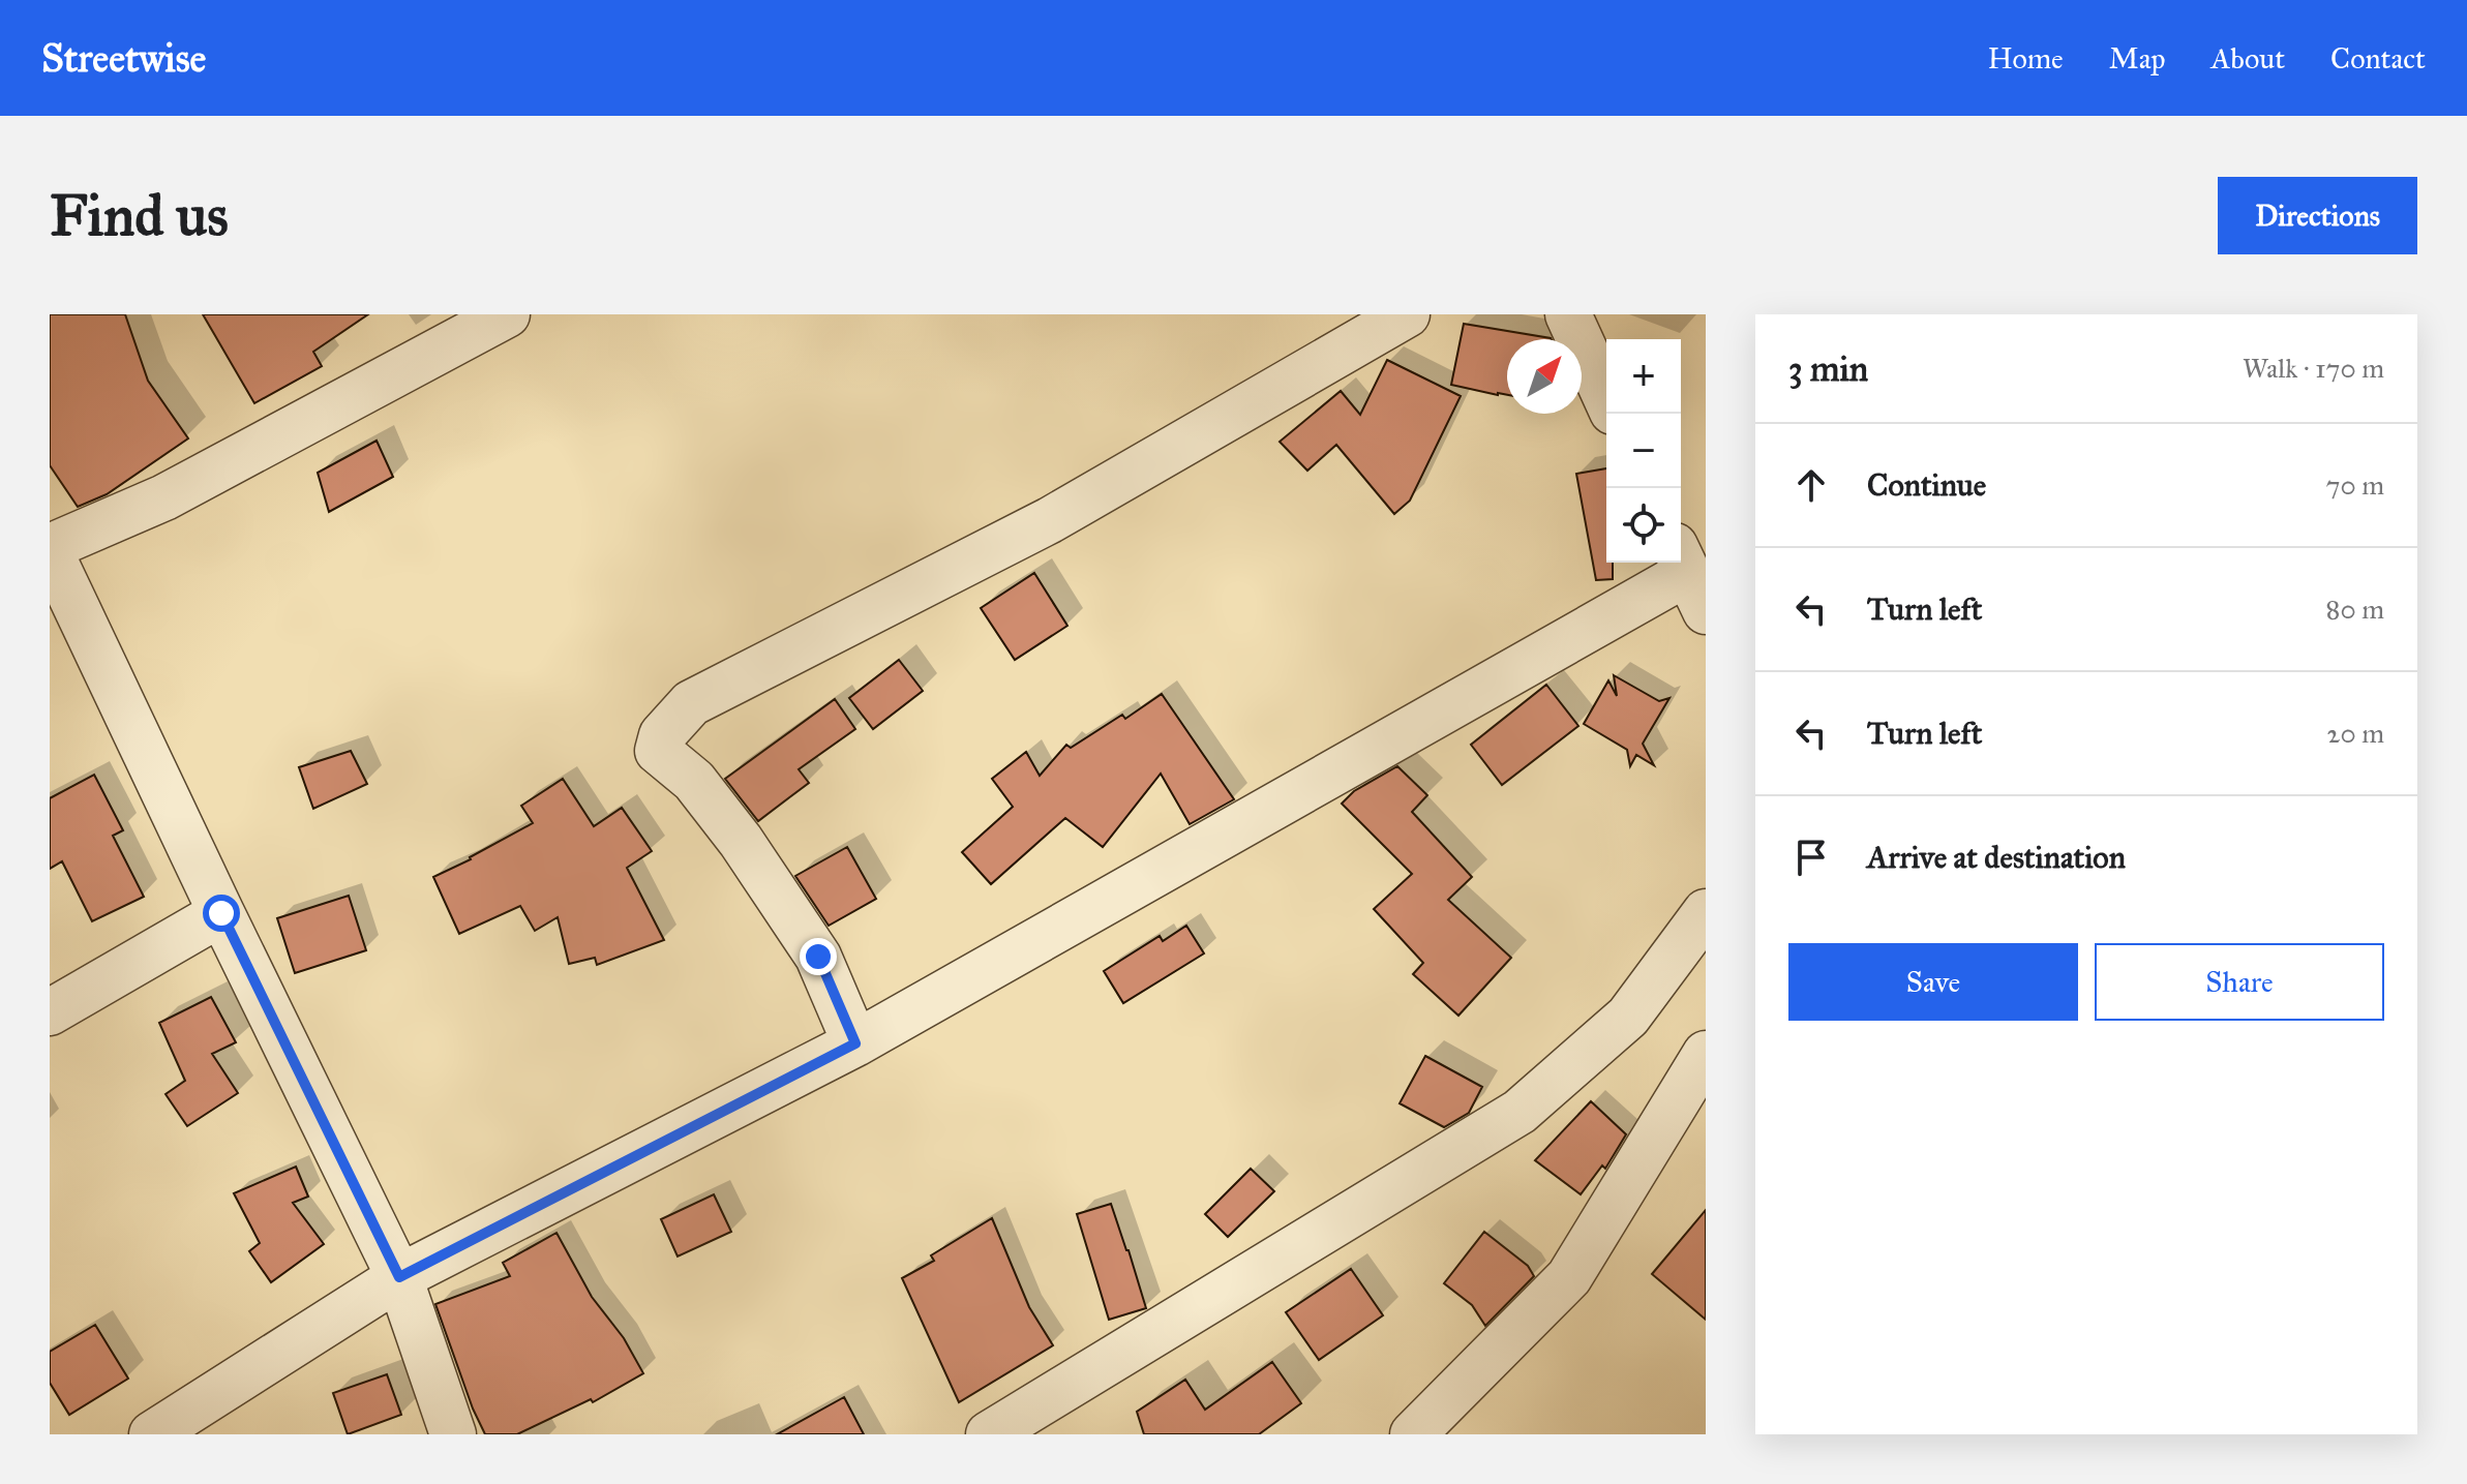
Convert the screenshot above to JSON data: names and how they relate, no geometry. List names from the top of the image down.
{
  "north": "top right",
  "page": {
    "header": "Streetwise",
    "nav": [
      "Home",
      "Map",
      "About",
      "Contact"
    ],
    "buttons": [
      "Directions",
      ["Save", "Share"]
    ],
    "title": "Find us",
    "heading": ["3 min", "Walk · 170 m"],
    "map_buttons": ["+", "−"],
    "list": [
      ["Continue", "70 m"],
      ["Turn left", "80 m"],
      ["Turn left", "20 m"],
      "Arrive at destination"
    ]
  }
}
